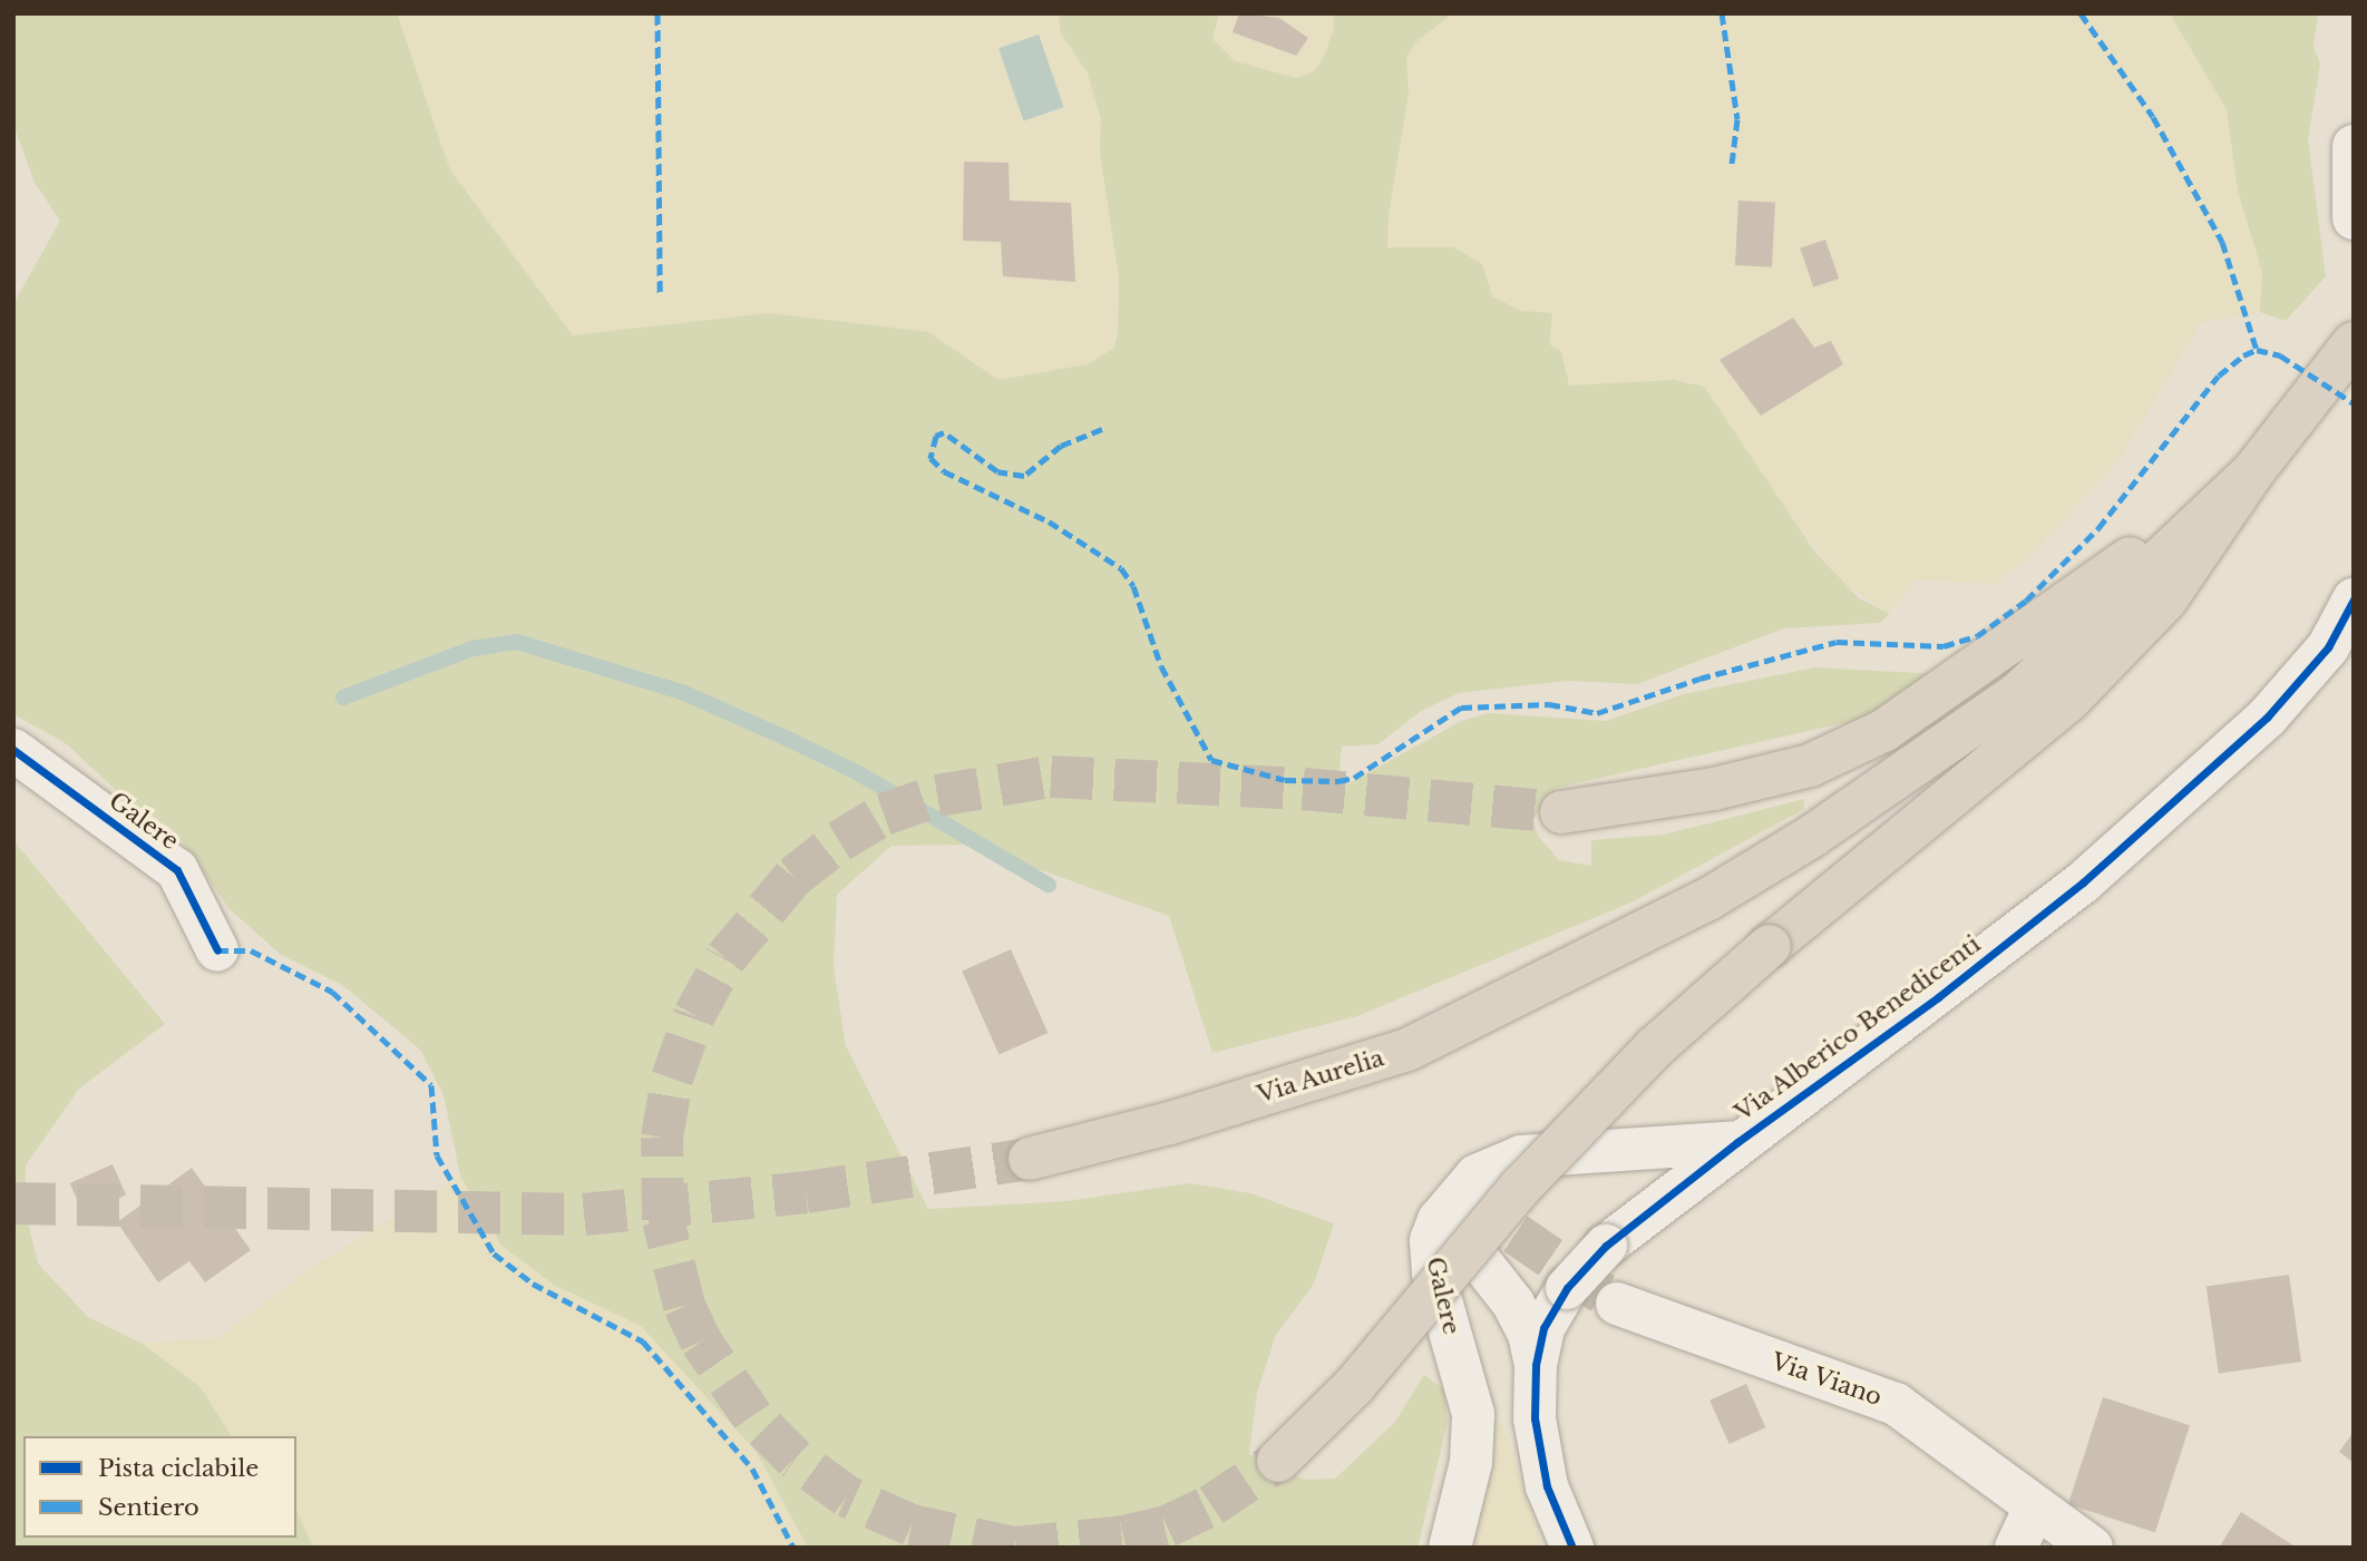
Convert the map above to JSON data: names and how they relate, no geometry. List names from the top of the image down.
{
  "streets": {
    "highway": ["Via Aurelia"],
    "street": ["Galere", "Via Alberico Benedicenti", "Via Viano"]
  },
  "crossings": [
    ["Galere", "Via Alberico Benedicenti"]
  ],
  "legend": ["Pista ciclabile", "Sentiero"]
}
